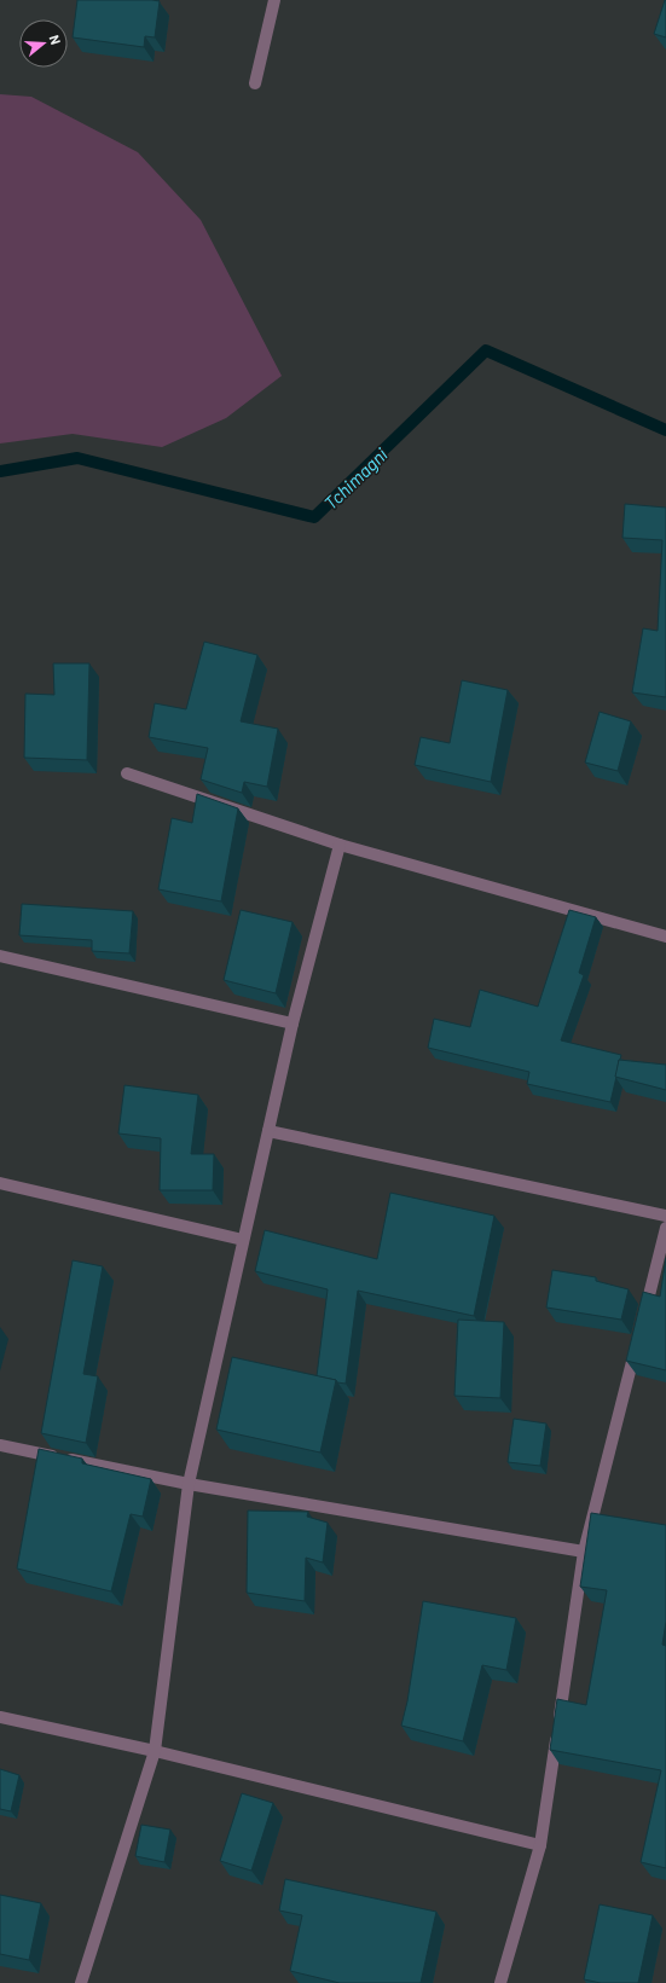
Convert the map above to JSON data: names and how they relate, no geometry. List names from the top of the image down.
{
  "water": ["Tchimagni"],
  "north": "right"
}
